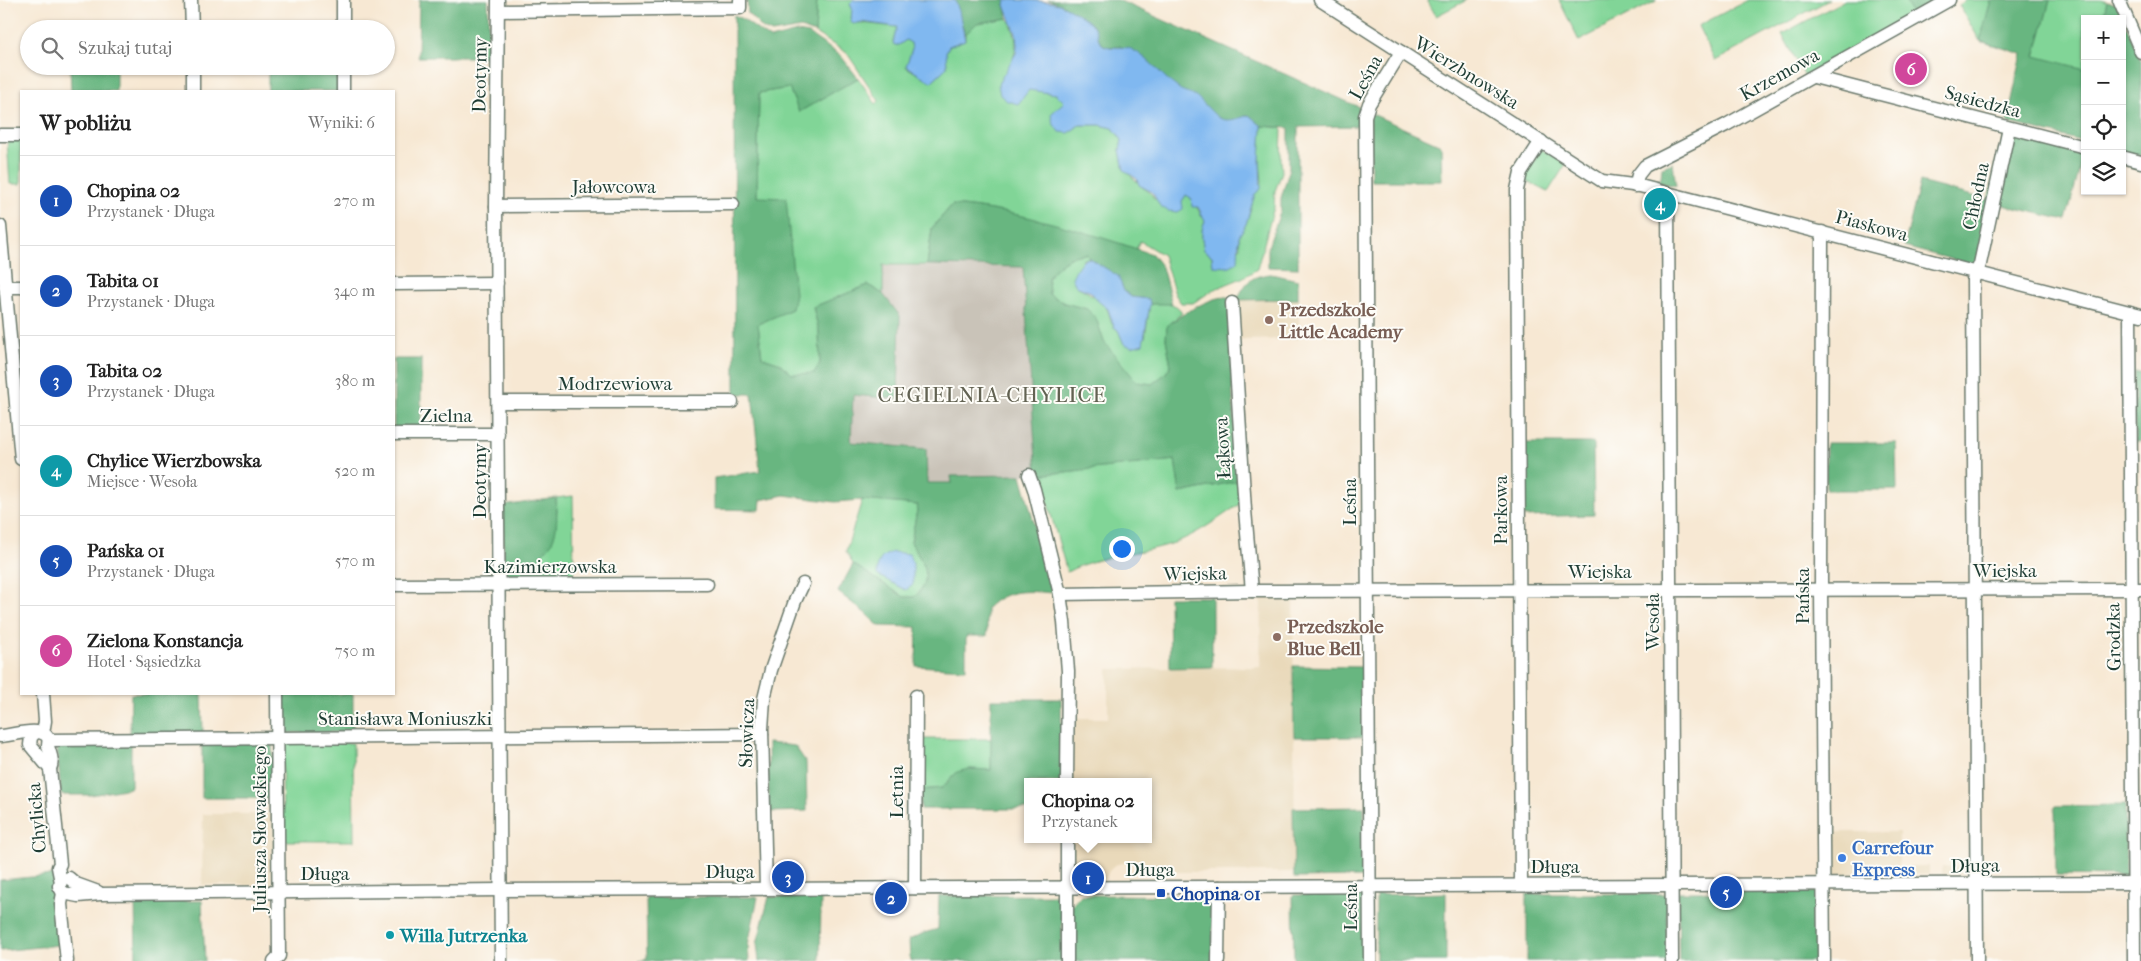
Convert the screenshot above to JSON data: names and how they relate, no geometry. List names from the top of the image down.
{
  "streets": {
    "street": [
      "Wierzbnowska",
      "Krzemowa",
      "Deotymy",
      "Leśna",
      "Sąsiedzka",
      "Jałowcowa",
      "Chłodna",
      "Piaskowa",
      "Modrzewiowa",
      "Zielna",
      "Łąkowa",
      "Parkowa",
      "Kazimierzowska",
      "Wiejska",
      "Pańska",
      "Wesoła",
      "Grodzka",
      "Stanisława Moniuszki",
      "Słowicza",
      "Letnia",
      "Chylicka",
      "Juliusza Słowackiego",
      "Długa"
    ]
  },
  "crossings": [
    ["Wierzbnowska", "Leśna"],
    ["Wierzbnowska", "Piaskowa"],
    ["Wierzbnowska", "Parkowa"],
    ["Krzemowa", "Sąsiedzka"],
    ["Krzemowa", "Piaskowa"],
    ["Deotymy", "Jałowcowa"],
    ["Deotymy", "Modrzewiowa"],
    ["Deotymy", "Zielna"],
    ["Deotymy", "Kazimierzowska"],
    ["Deotymy", "Stanisława Moniuszki"],
    ["Deotymy", "Długa"],
    ["Leśna", "Wiejska"],
    ["Leśna", "Długa"],
    ["Sąsiedzka", "Chłodna"],
    ["Chłodna", "Piaskowa"],
    ["Chłodna", "Wiejska"],
    ["Chłodna", "Długa"],
    ["Piaskowa", "Pańska"],
    ["Piaskowa", "Wesoła"],
    ["Piaskowa", "Grodzka"],
    ["Łąkowa", "Wiejska"],
    ["Parkowa", "Wiejska"],
    ["Parkowa", "Długa"],
    ["Wiejska", "Pańska"],
    ["Wiejska", "Wesoła"],
    ["Wiejska", "Grodzka"],
    ["Pańska", "Długa"],
    ["Wesoła", "Długa"],
    ["Grodzka", "Długa"],
    ["Stanisława Moniuszki", "Słowicza"],
    ["Stanisława Moniuszki", "Chylicka"],
    ["Stanisława Moniuszki", "Juliusza Słowackiego"],
    ["Słowicza", "Długa"],
    ["Letnia", "Długa"],
    ["Chylicka", "Długa"],
    ["Juliusza Słowackiego", "Długa"]
  ],
  "districts": ["CEGIELNIA-CHYLICE"],
  "places": {
    "other": [
      "Przedszkole Little Academy",
      "Przedszkole Blue Bell",
      "Carrefour Express",
      "Willa Jutrzenka"
    ],
    "transit": ["Chopina 01"]
  },
  "page": {
    "map_buttons": ["+", "−"],
    "search": "Szukaj tutaj",
    "pins": [
      "6",
      "4",
      "3",
      "1",
      "5",
      "2"
    ],
    "heading": ["W pobliżu", "Wyniki: 6"],
    "list": [
      {
        "mark": "1",
        "name": "Chopina 02",
        "note": "Przystanek · Długa",
        "value": "270 m"
      },
      {
        "mark": "2",
        "name": "Tabita 01",
        "note": "Przystanek · Długa",
        "value": "340 m"
      },
      {
        "mark": "3",
        "name": "Tabita 02",
        "note": "Przystanek · Długa",
        "value": "380 m"
      },
      {
        "mark": "4",
        "name": "Chylice Wierzbowska",
        "note": "Miejsce · Wesoła",
        "value": "520 m"
      },
      {
        "mark": "5",
        "name": "Pańska 01",
        "note": "Przystanek · Długa",
        "value": "570 m"
      },
      {
        "mark": "6",
        "name": "Zielona Konstancja",
        "note": "Hotel · Sąsiedzka",
        "value": "750 m"
      }
    ],
    "popup": ["Chopina 02", "Przystanek"]
  }
}
